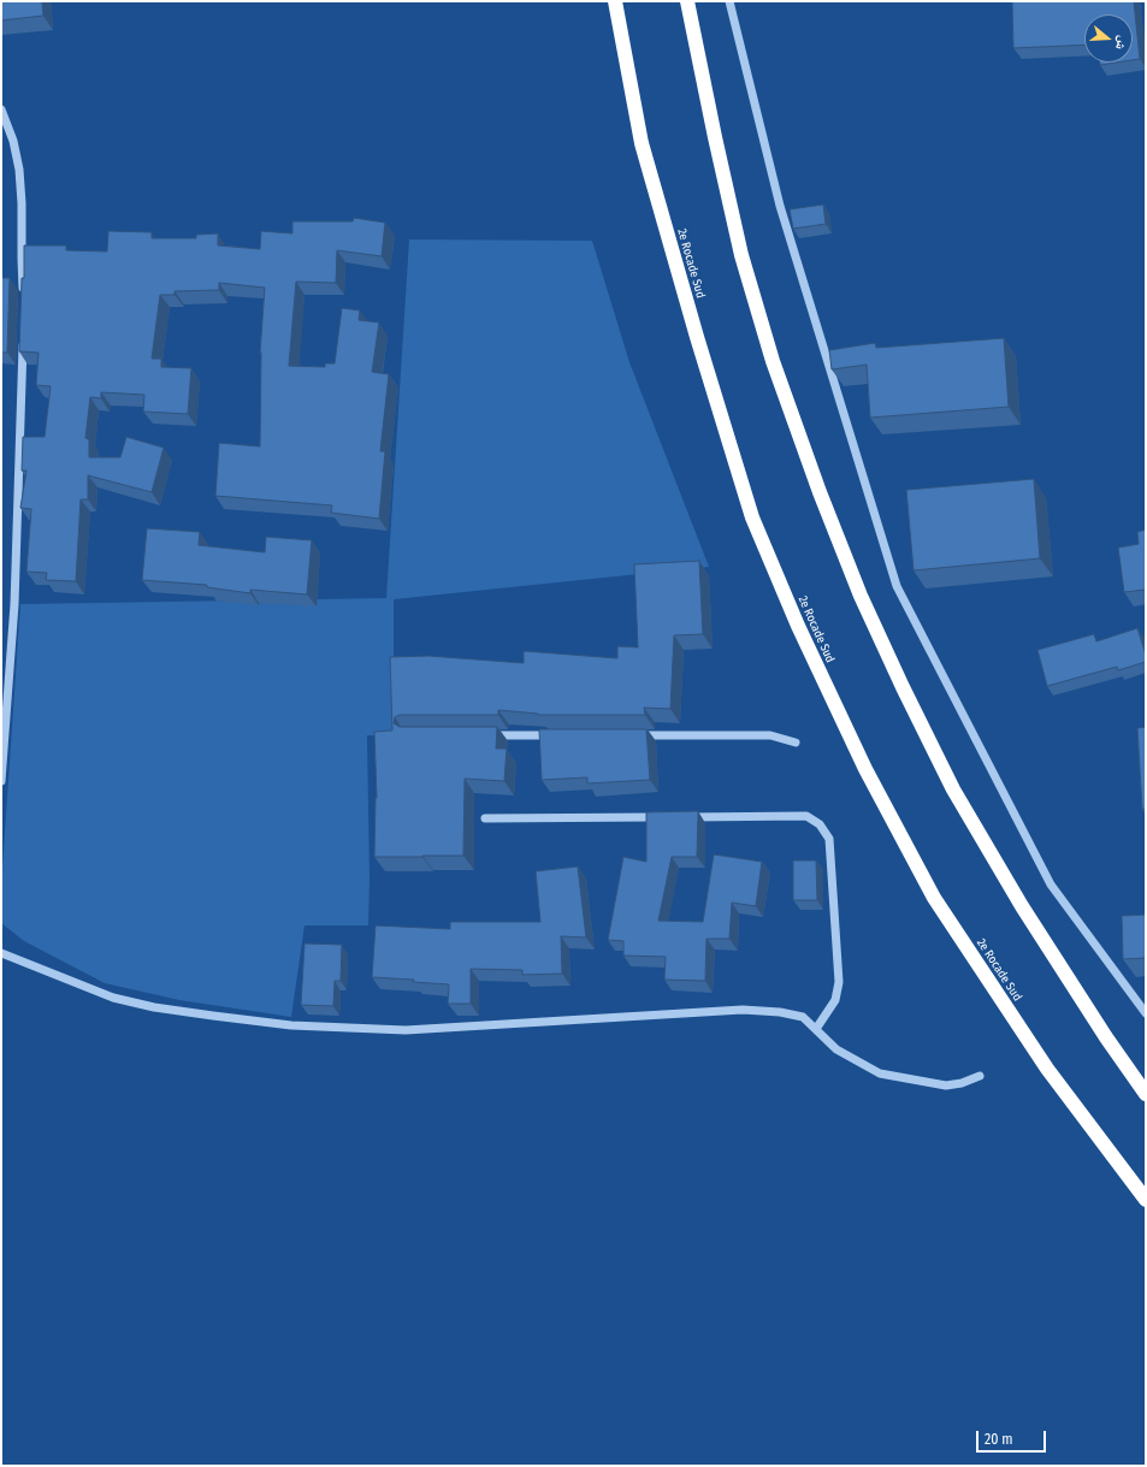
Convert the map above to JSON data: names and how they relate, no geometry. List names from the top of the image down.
{
  "streets": {
    "highway": ["2e Rocade Sud"]
  },
  "scale_bar": "20 m",
  "north": "right"
}
